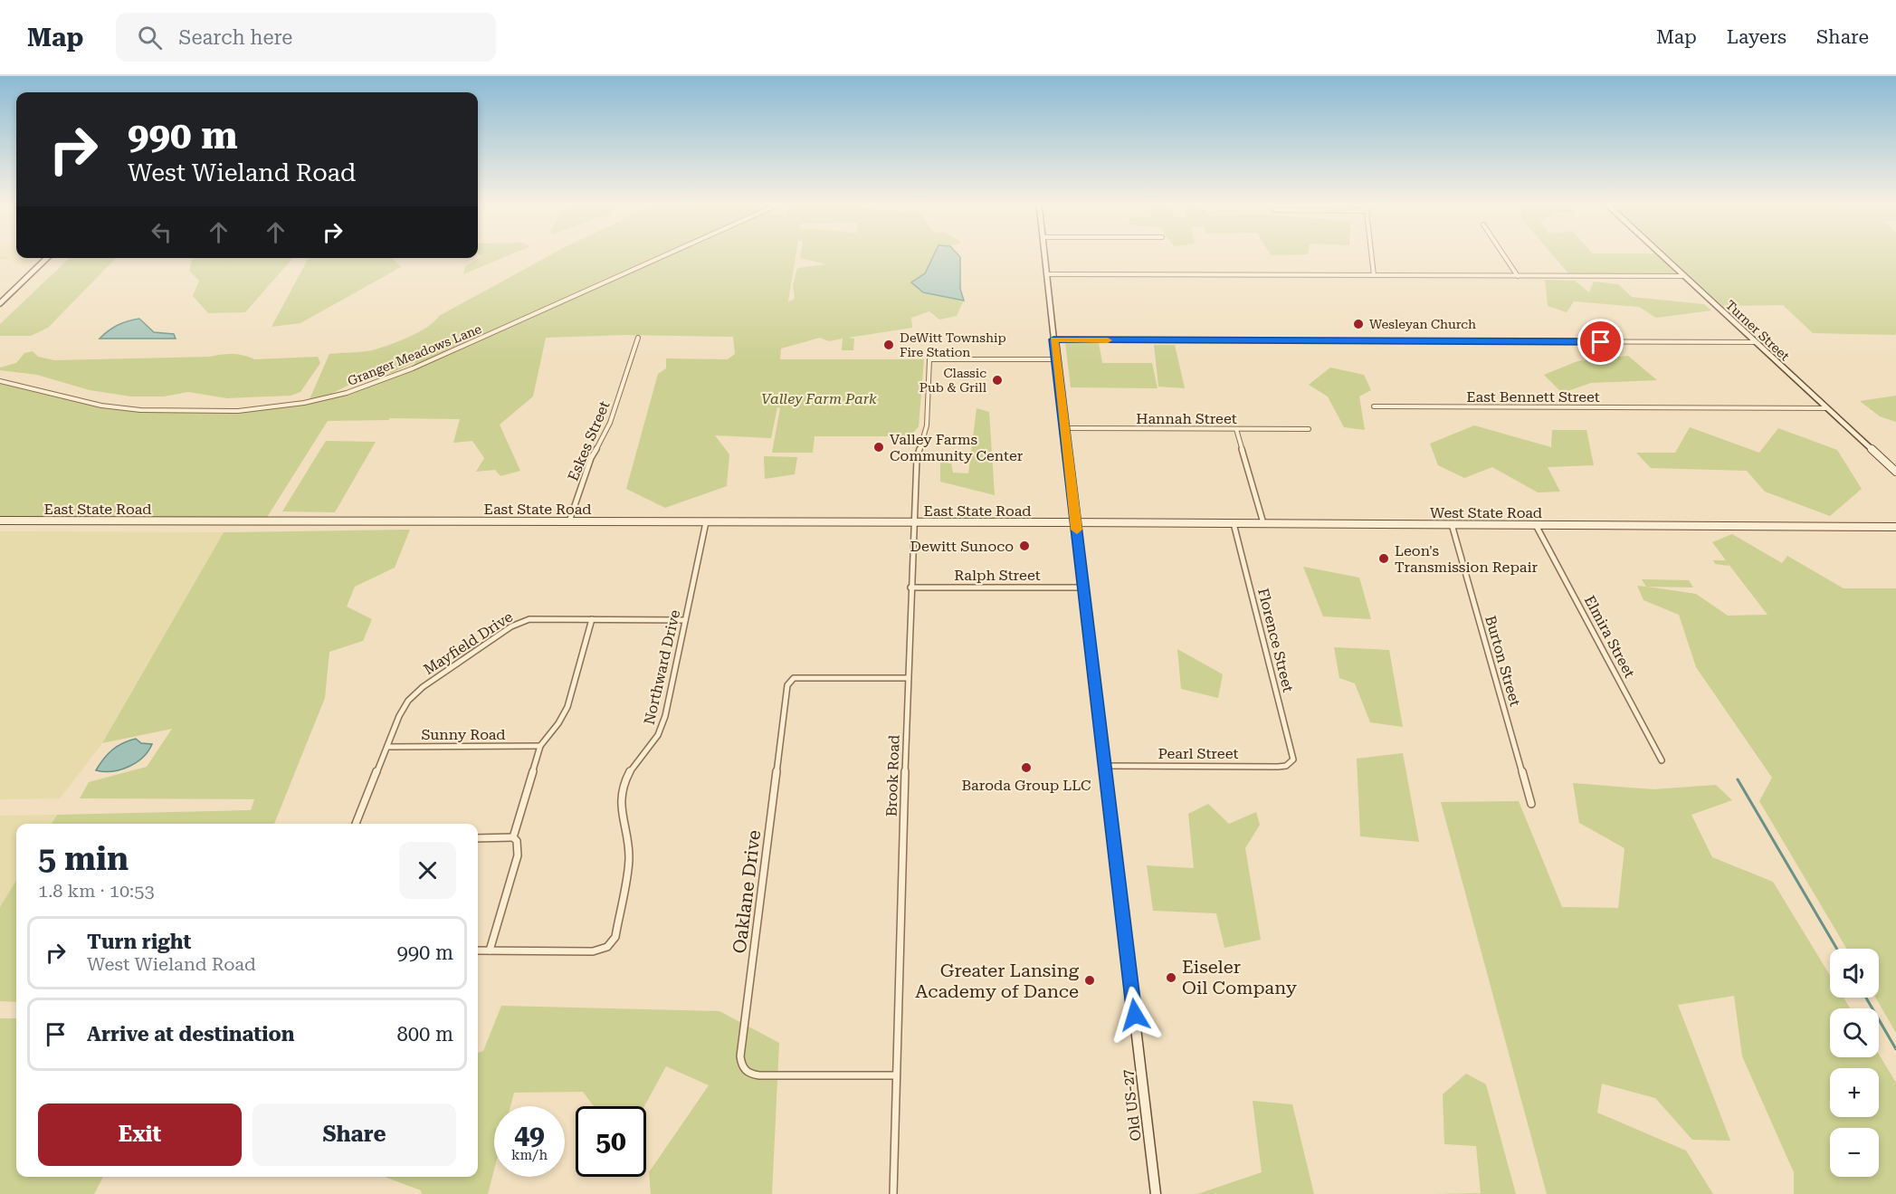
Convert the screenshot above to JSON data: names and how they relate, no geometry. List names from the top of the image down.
{
  "streets": {
    "street": [
      "Turner Street",
      "Granger Meadows Lane",
      "East Bennett Street",
      "Hannah Street",
      "Eskes Street",
      "East State Road",
      "West State Road",
      "Ralph Street",
      "Elmira Street",
      "Florence Street",
      "Mayfield Drive",
      "Burton Street",
      "Northward Drive",
      "Sunny Road",
      "Pearl Street",
      "Brook Road",
      "Oaklane Drive",
      "Old US-27"
    ]
  },
  "crossings": [
    ["Turner Street", "East Bennett Street"],
    ["Hannah Street", "Old US-27"],
    ["Eskes Street", "East State Road"],
    ["East State Road", "West State Road"],
    ["East State Road", "Northward Drive"],
    ["East State Road", "Brook Road"],
    ["East State Road", "Old US-27"],
    ["West State Road", "Elmira Street"],
    ["West State Road", "Florence Street"],
    ["West State Road", "Burton Street"],
    ["West State Road", "Old US-27"],
    ["Ralph Street", "Brook Road"],
    ["Ralph Street", "Old US-27"],
    ["Florence Street", "Pearl Street"],
    ["Mayfield Drive", "Northward Drive"],
    ["Mayfield Drive", "Sunny Road"],
    ["Pearl Street", "Old US-27"],
    ["Brook Road", "Oaklane Drive"],
    ["Brook Road", "Old US-27"]
  ],
  "parks": ["Valley Farm Park"],
  "places": [
    "Wesleyan Church",
    "DeWitt Township Fire Station",
    "Classic Pub & Grill",
    "Valley Farms Community Center",
    "Dewitt Sunoco",
    "Leon's Transmission Repair",
    "Baroda Group LLC",
    "Eiseler Oil Company",
    "Greater Lansing Academy of Dance"
  ],
  "page": {
    "header": "Map",
    "search": "Search here",
    "nav": ["Map", "Layers", "Share"],
    "turn": ["990 m", "West Wieland Road"],
    "heading": ["5 min", "1.8 km · 10:53"],
    "list": [
      {
        "name": "Turn right",
        "note": "West Wieland Road",
        "value": "990 m"
      },
      {
        "name": "Arrive at destination",
        "value": "800 m"
      }
    ],
    "map_buttons": ["+", "−"],
    "buttons": ["Exit", "Share"],
    "speed": "49 km/h",
    "limit": "50"
  }
}
